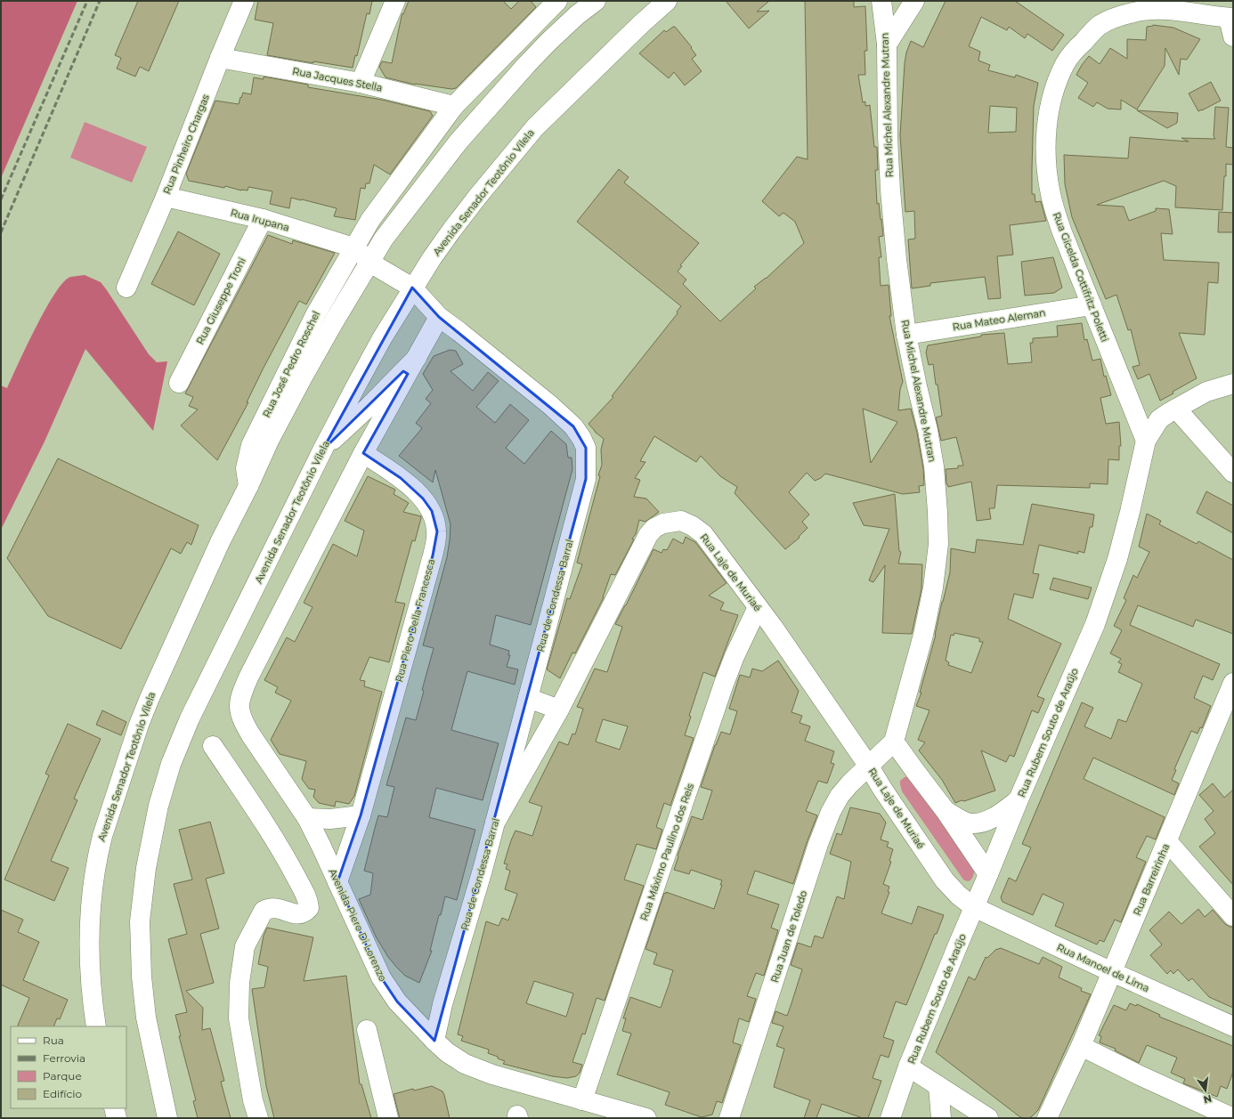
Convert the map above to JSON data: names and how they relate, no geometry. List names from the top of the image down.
{
  "streets": {
    "street": [
      "Rua Jacques Stella",
      "Rua Michel Alexandre Mutran",
      "Rua Pinheiro Chargas",
      "Avenida Senador Teotônio Vilela",
      "Rua Irupana",
      "Rua Gicelda Cottifritz Poletti",
      "Rua Giuseppe Troni",
      "Rua Mateo Aleman",
      "Rua José Pedro Roschel",
      "Rua Laje de Muriaé",
      "Rua de Condessa Barral",
      "Rua Piero Della Francesca",
      "Rua Rubem Souto de Araújo",
      "Rua Máximo Paulino dos Reis",
      "Rua Barreirinha",
      "Avenida Piero Di Lorenzo",
      "Rua Juan de Toledo",
      "Rua Manoel de Lima"
    ]
  },
  "crossings": [
    ["Rua Jacques Stella", "Rua Pinheiro Chargas"],
    ["Rua Michel Alexandre Mutran", "Rua Mateo Aleman"],
    ["Rua Michel Alexandre Mutran", "Rua Laje de Muriaé"],
    ["Rua Michel Alexandre Mutran", "Rua Juan de Toledo"],
    ["Rua Pinheiro Chargas", "Rua Irupana"],
    ["Avenida Senador Teotônio Vilela", "Rua José Pedro Roschel"],
    ["Avenida Senador Teotônio Vilela", "Rua de Condessa Barral"],
    ["Rua Irupana", "Rua Giuseppe Troni"],
    ["Rua Irupana", "Rua José Pedro Roschel"],
    ["Rua Irupana", "Rua de Condessa Barral"],
    ["Rua Gicelda Cottifritz Poletti", "Rua Mateo Aleman"],
    ["Rua Gicelda Cottifritz Poletti", "Rua Rubem Souto de Araújo"],
    ["Rua José Pedro Roschel", "Rua de Condessa Barral"],
    ["Rua Laje de Muriaé", "Rua de Condessa Barral"],
    ["Rua Laje de Muriaé", "Rua Rubem Souto de Araújo"],
    ["Rua Laje de Muriaé", "Rua Máximo Paulino dos Reis"],
    ["Rua Laje de Muriaé", "Rua Juan de Toledo"],
    ["Rua Laje de Muriaé", "Rua Manoel de Lima"],
    ["Rua de Condessa Barral", "Avenida Piero Di Lorenzo"],
    ["Rua Piero Della Francesca", "Avenida Piero Di Lorenzo"],
    ["Rua Rubem Souto de Araújo", "Rua Manoel de Lima"],
    ["Rua Máximo Paulino dos Reis", "Avenida Piero Di Lorenzo"],
    ["Rua Barreirinha", "Rua Manoel de Lima"]
  ],
  "legend": [
    "Rua",
    "Ferrovia",
    "Parque",
    "Edifício"
  ],
  "north": "bottom"
}
